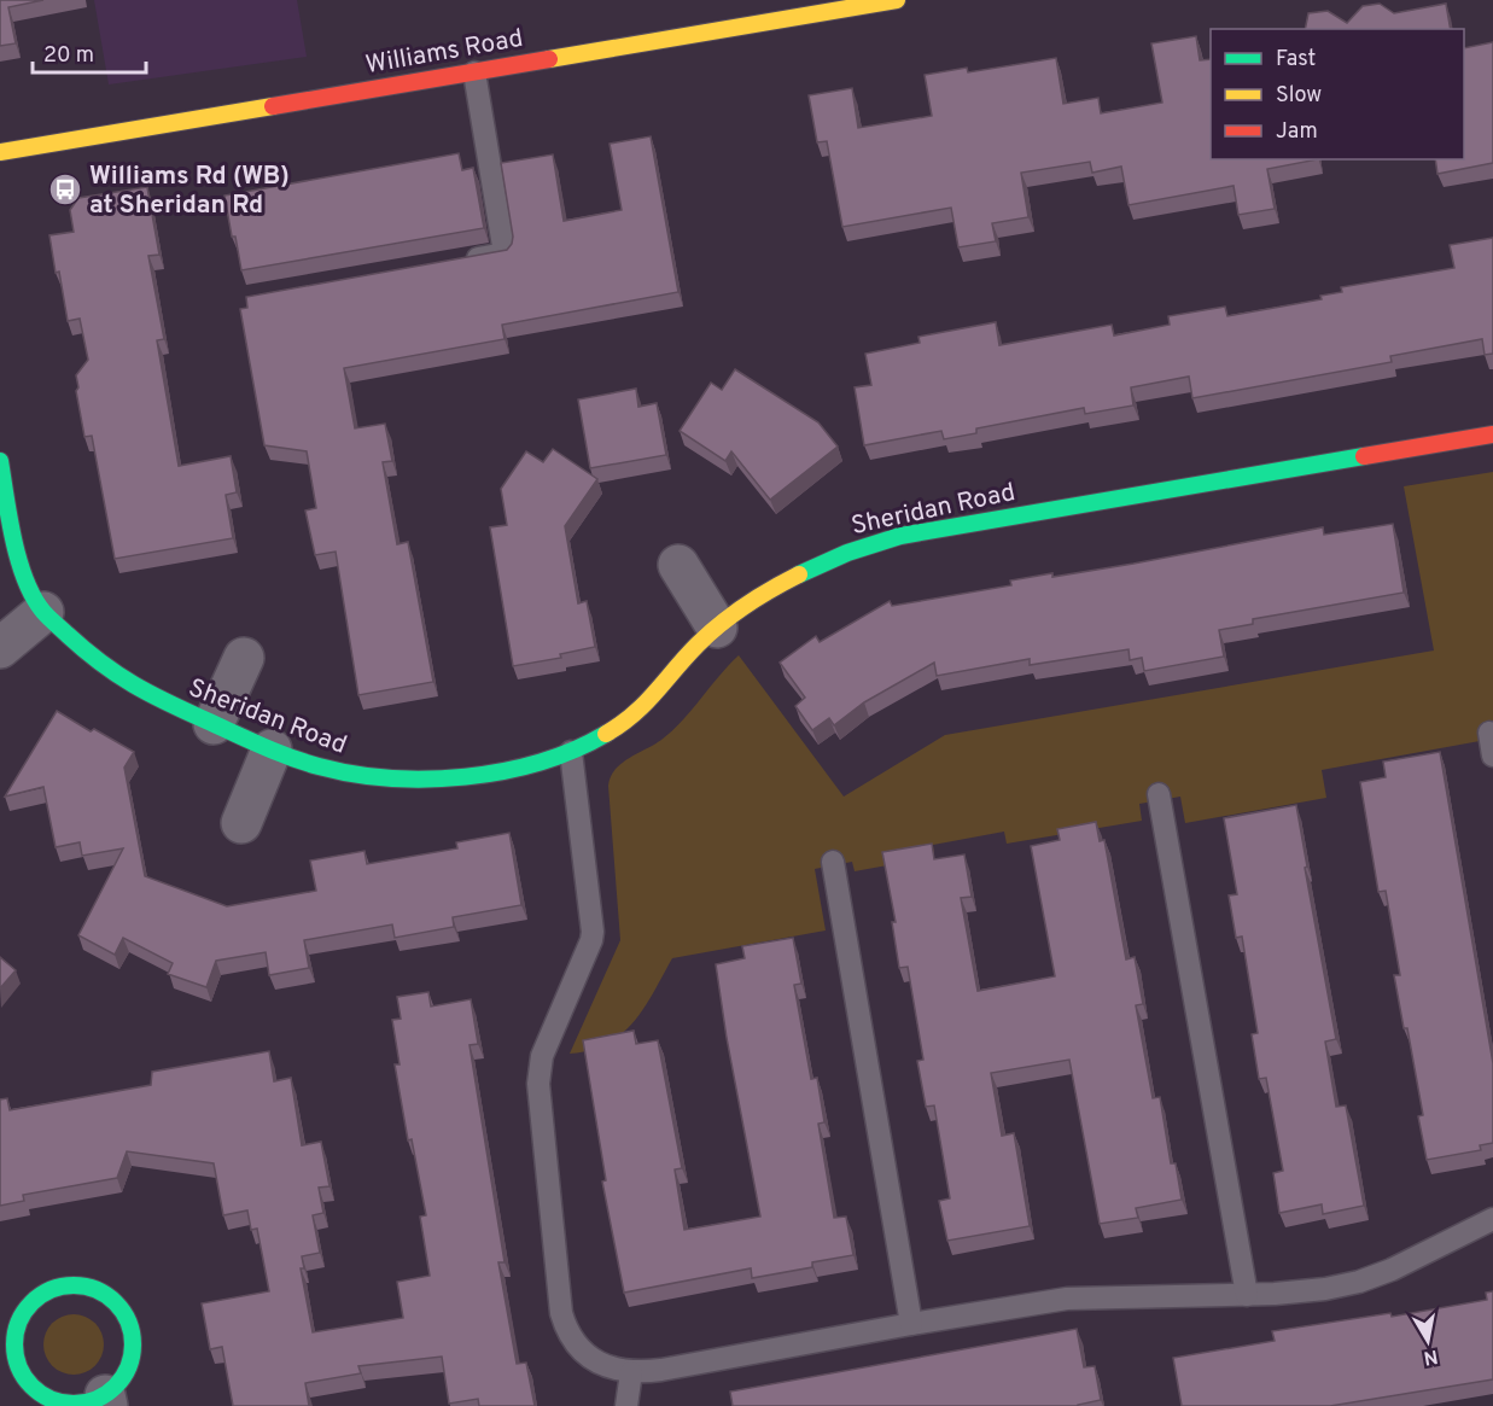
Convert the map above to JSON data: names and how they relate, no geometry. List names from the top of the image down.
{
  "streets": {
    "street": ["Williams Road", "Sheridan Road"]
  },
  "places": {
    "bus stop": ["Williams Rd (WB) at Sheridan Rd"]
  },
  "legend": ["Fast", "Slow", "Jam"],
  "scale_bar": "20 m",
  "north": "bottom"
}
